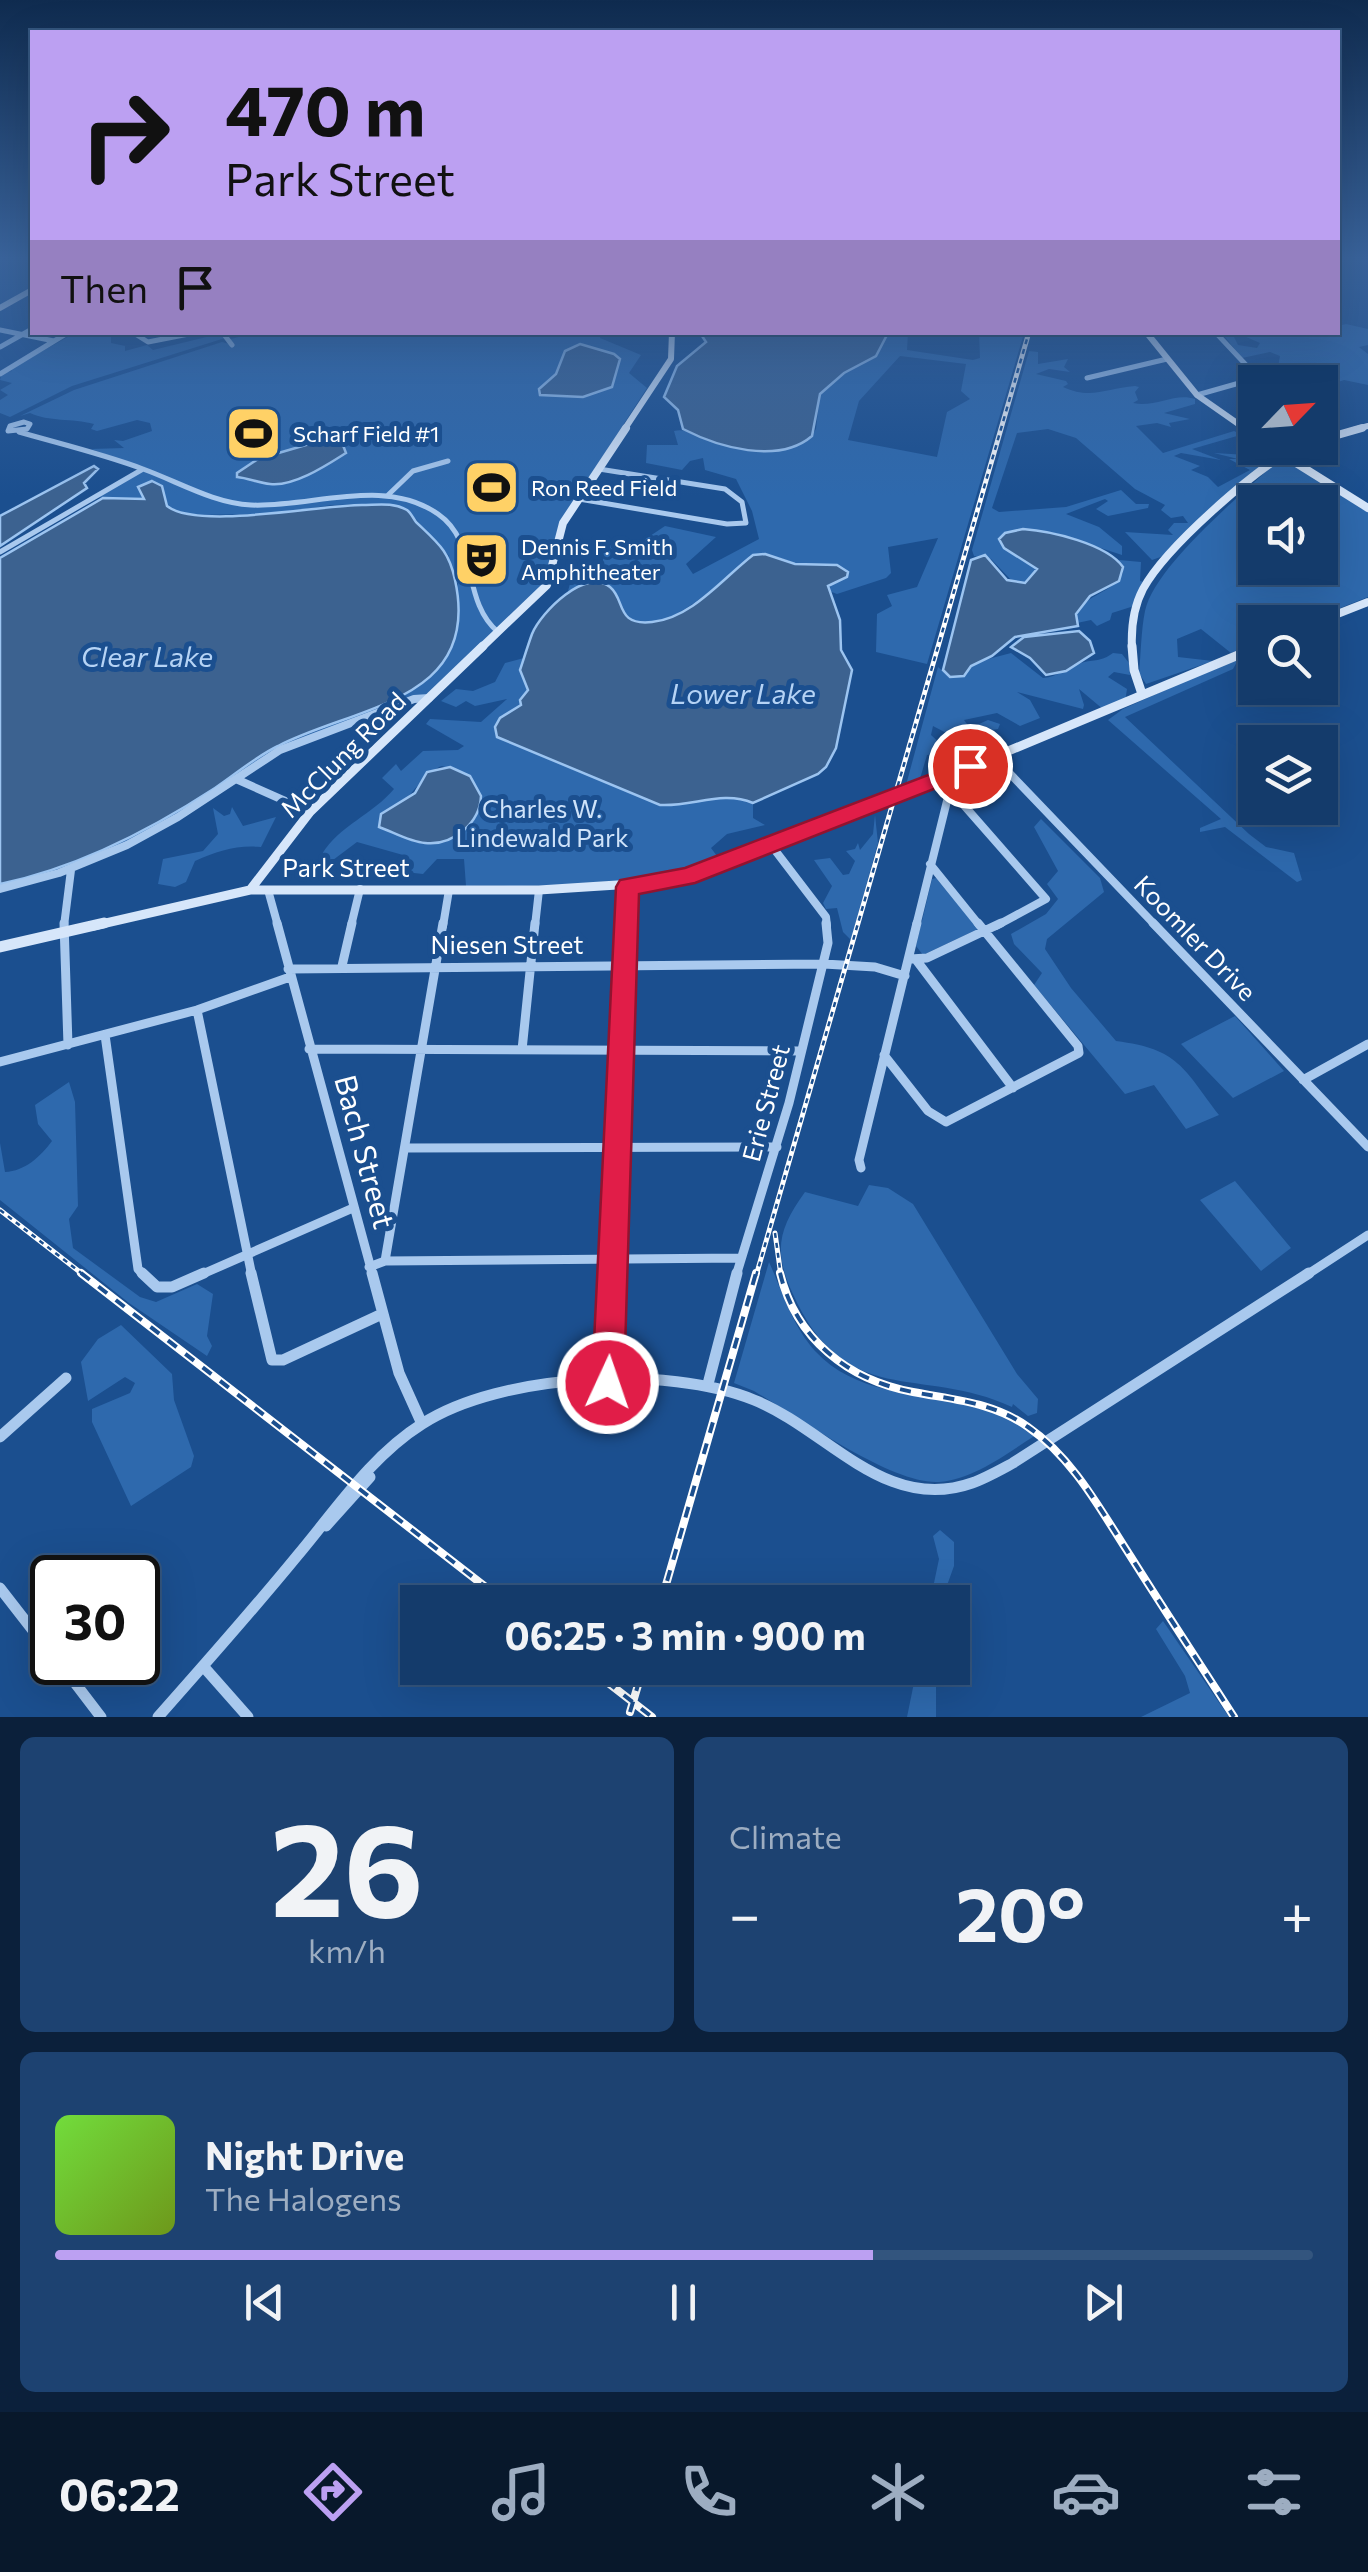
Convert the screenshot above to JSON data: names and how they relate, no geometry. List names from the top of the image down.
{
  "streets": {
    "street": [
      "McClung Road",
      "Park Street",
      "Koomler Drive",
      "Niesen Street",
      "Erie Street",
      "Bach Street"
    ]
  },
  "crossings": [
    ["McClung Road", "Park Street"],
    ["Park Street", "Koomler Drive"],
    ["Park Street", "Erie Street"],
    ["Park Street", "Bach Street"],
    ["Niesen Street", "Erie Street"],
    ["Niesen Street", "Bach Street"]
  ],
  "water": ["Clear Lake", "Lower Lake"],
  "parks": ["Charles W. Lindewald Park"],
  "places": {
    "sports": ["Scharf Field #1", "Ron Reed Field"],
    "theatre": ["Dennis F. Smith Amphitheater"]
  },
  "north": "top right",
  "page": {
    "turn": ["470 m", "Park Street"],
    "then": "Then",
    "limit": "30",
    "trip": "06:25 · 3 min · 900 m",
    "tile": [
      ["26", "km/h"],
      "Climate"
    ],
    "heat": ["−", "20°", "+"],
    "song": ["Night Drive", "The Halogens"],
    "tabs": "06:22"
  }
}
